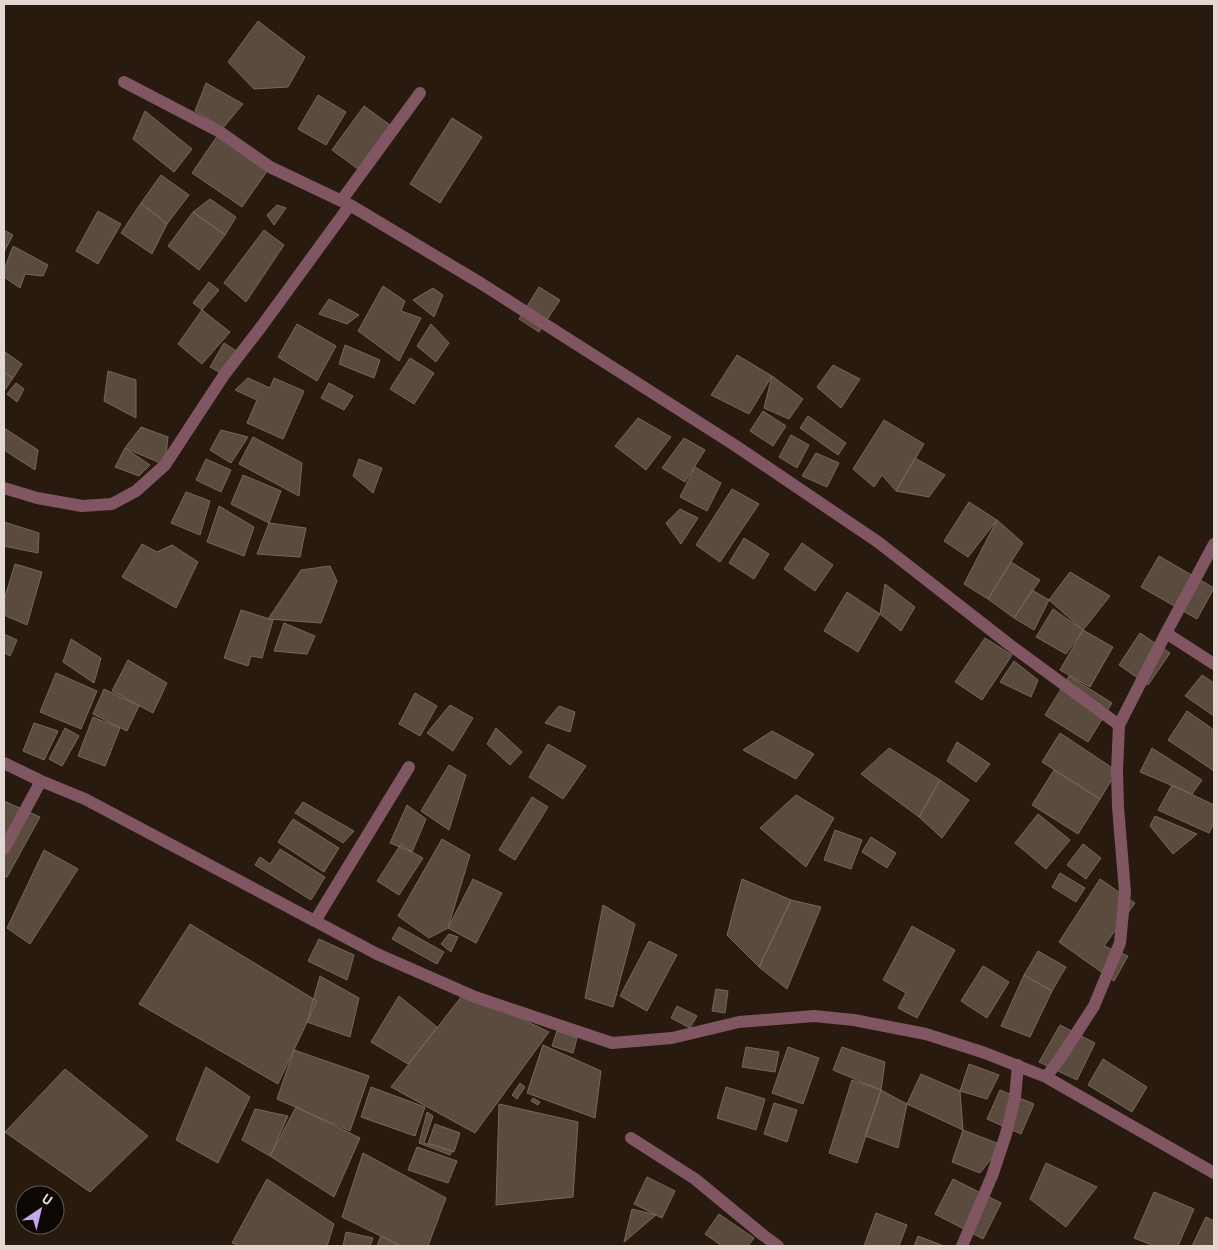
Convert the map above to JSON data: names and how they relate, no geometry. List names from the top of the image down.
{
  "north": "top right"
}
